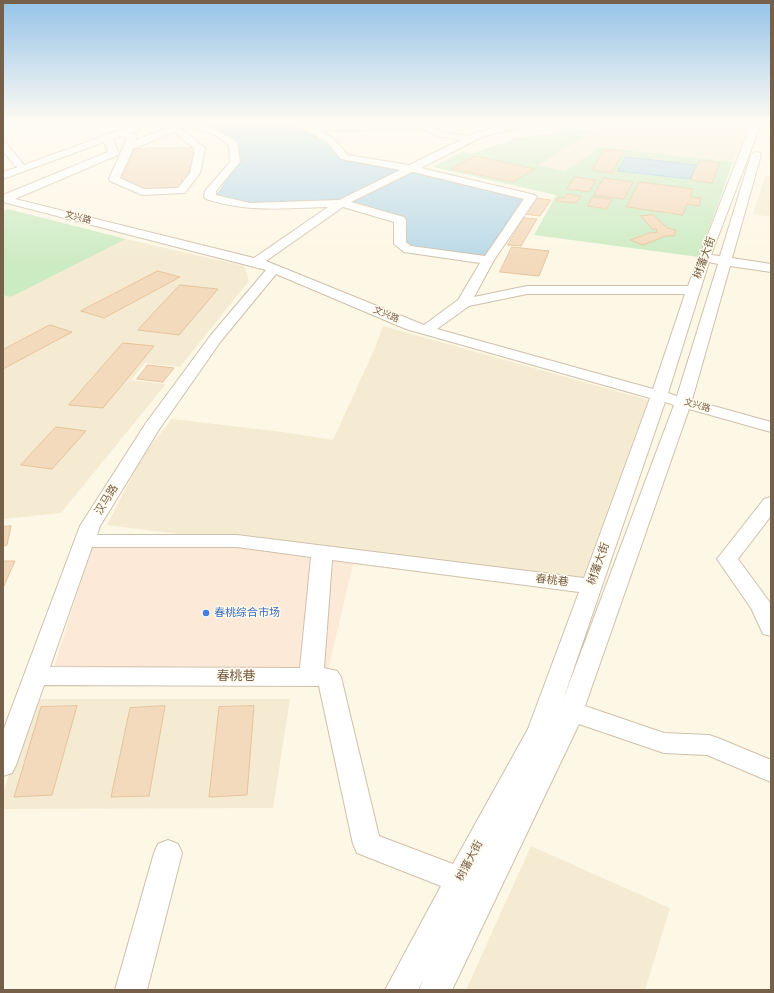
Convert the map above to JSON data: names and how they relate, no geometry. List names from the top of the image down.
{
  "streets": {
    "street": [
      "文兴路",
      "树藩大街",
      "汉马路",
      "春桃巷"
    ]
  },
  "crossings": [
    ["文兴路", "树藩大街"],
    ["文兴路", "汉马路"],
    ["树藩大街", "春桃巷"],
    ["汉马路", "春桃巷"]
  ],
  "places": ["春桃综合市场"]
}
